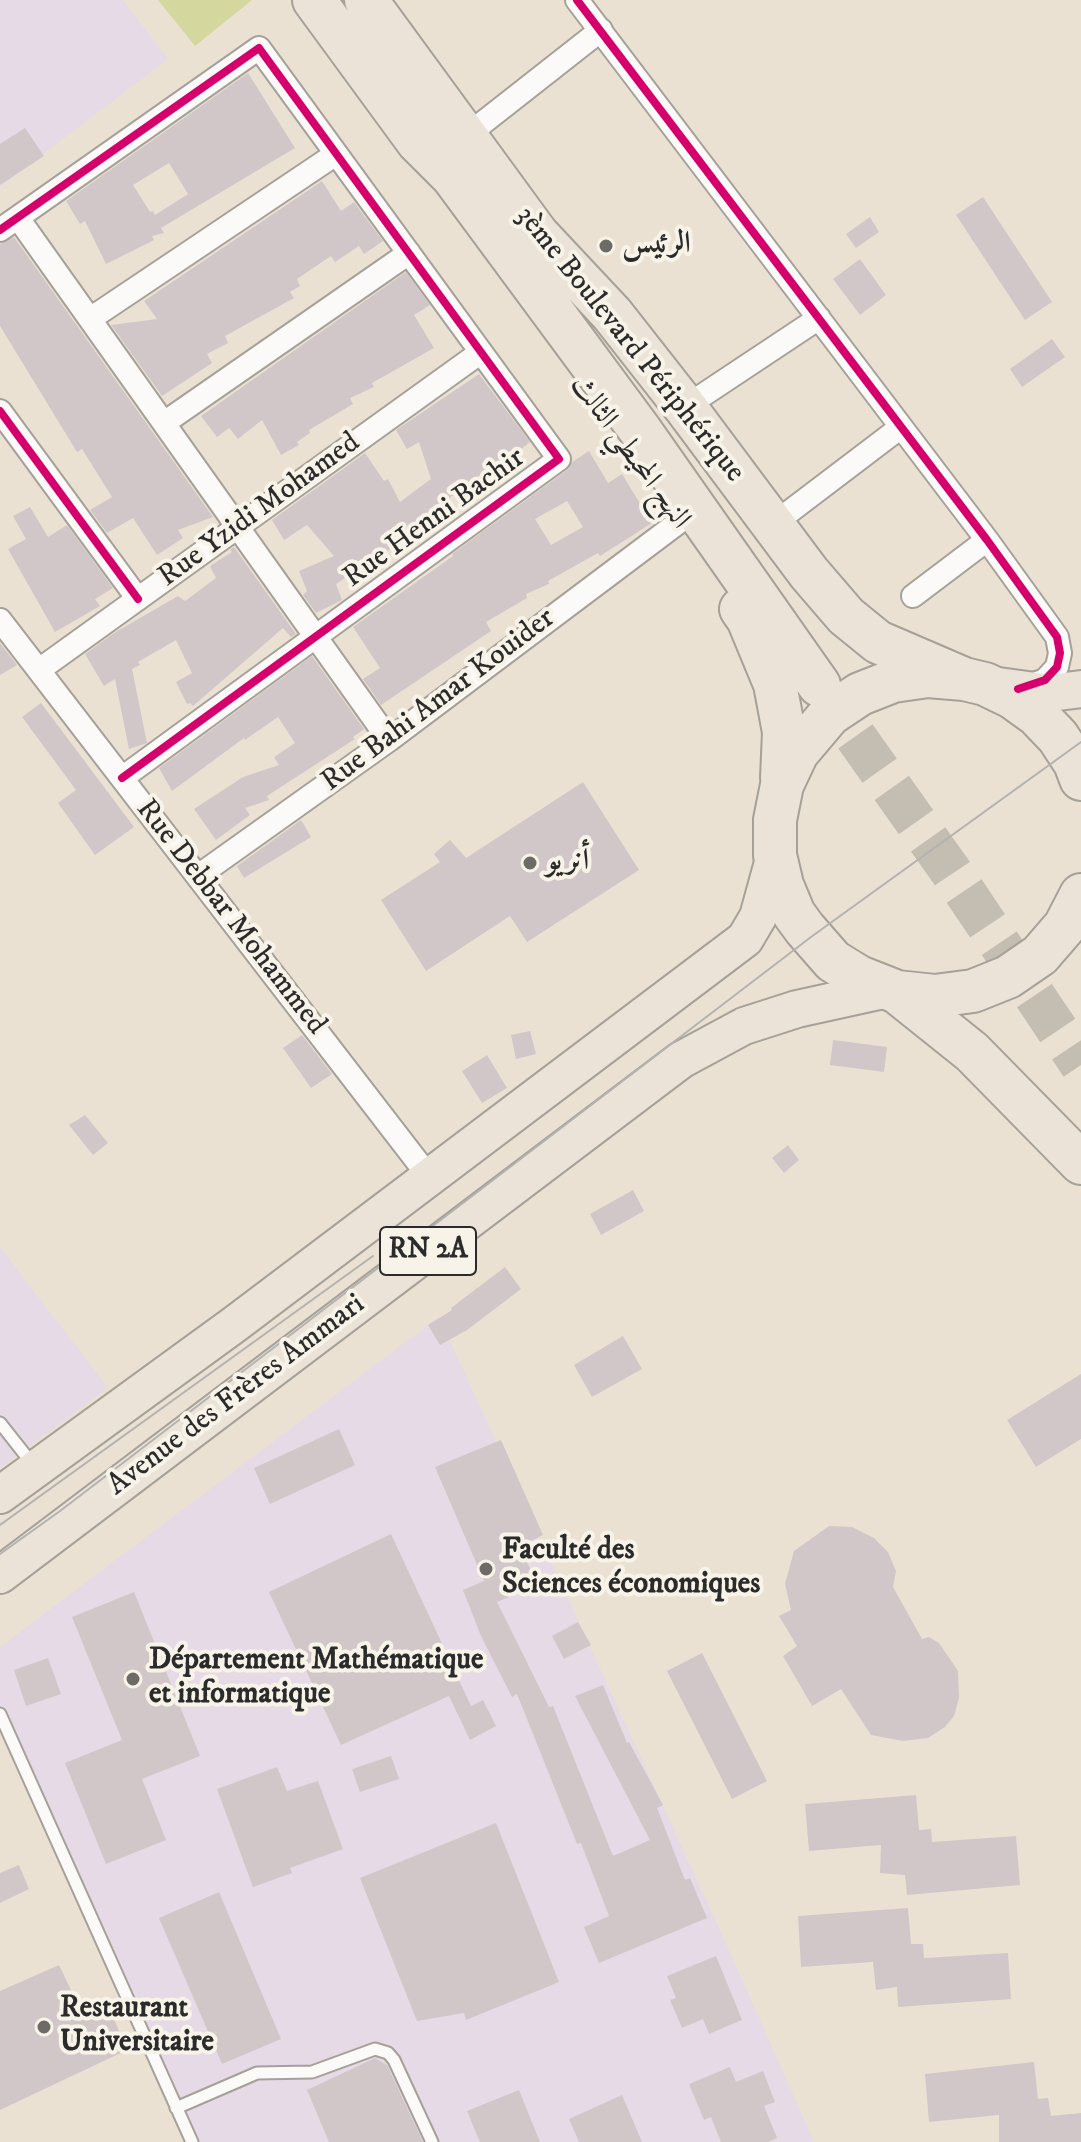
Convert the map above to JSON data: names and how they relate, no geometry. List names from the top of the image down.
{
  "streets": {
    "highway": ["3ème Boulevard Périphérique", "النهج المحيطي الثالث"],
    "main road": ["RN 2A", "Avenue des Frères Ammari"],
    "street": [
      "Rue Yzidi Mohamed",
      "Rue Henni Bachir",
      "Rue Bahi Amar Kouider",
      "Rue Debbar Mohammed"
    ]
  },
  "crossings": [
    ["3ème Boulevard Périphérique", "النهج المحيطي الثالث"],
    ["النهج المحيطي الثالث", "Rue Bahi Amar Kouider"],
    ["Rue Yzidi Mohamed", "Rue Henni Bachir"],
    ["Rue Yzidi Mohamed", "Rue Debbar Mohammed"],
    ["Rue Henni Bachir", "Rue Debbar Mohammed"],
    ["Rue Bahi Amar Kouider", "Rue Debbar Mohammed"],
    ["Rue Debbar Mohammed", "Avenue des Frères Ammari"]
  ],
  "places": [
    "الرئيس",
    "أنريو",
    "Faculté des Sciences économiques",
    "Département Mathématique et informatique",
    "Restaurant Universitaire"
  ]
}
